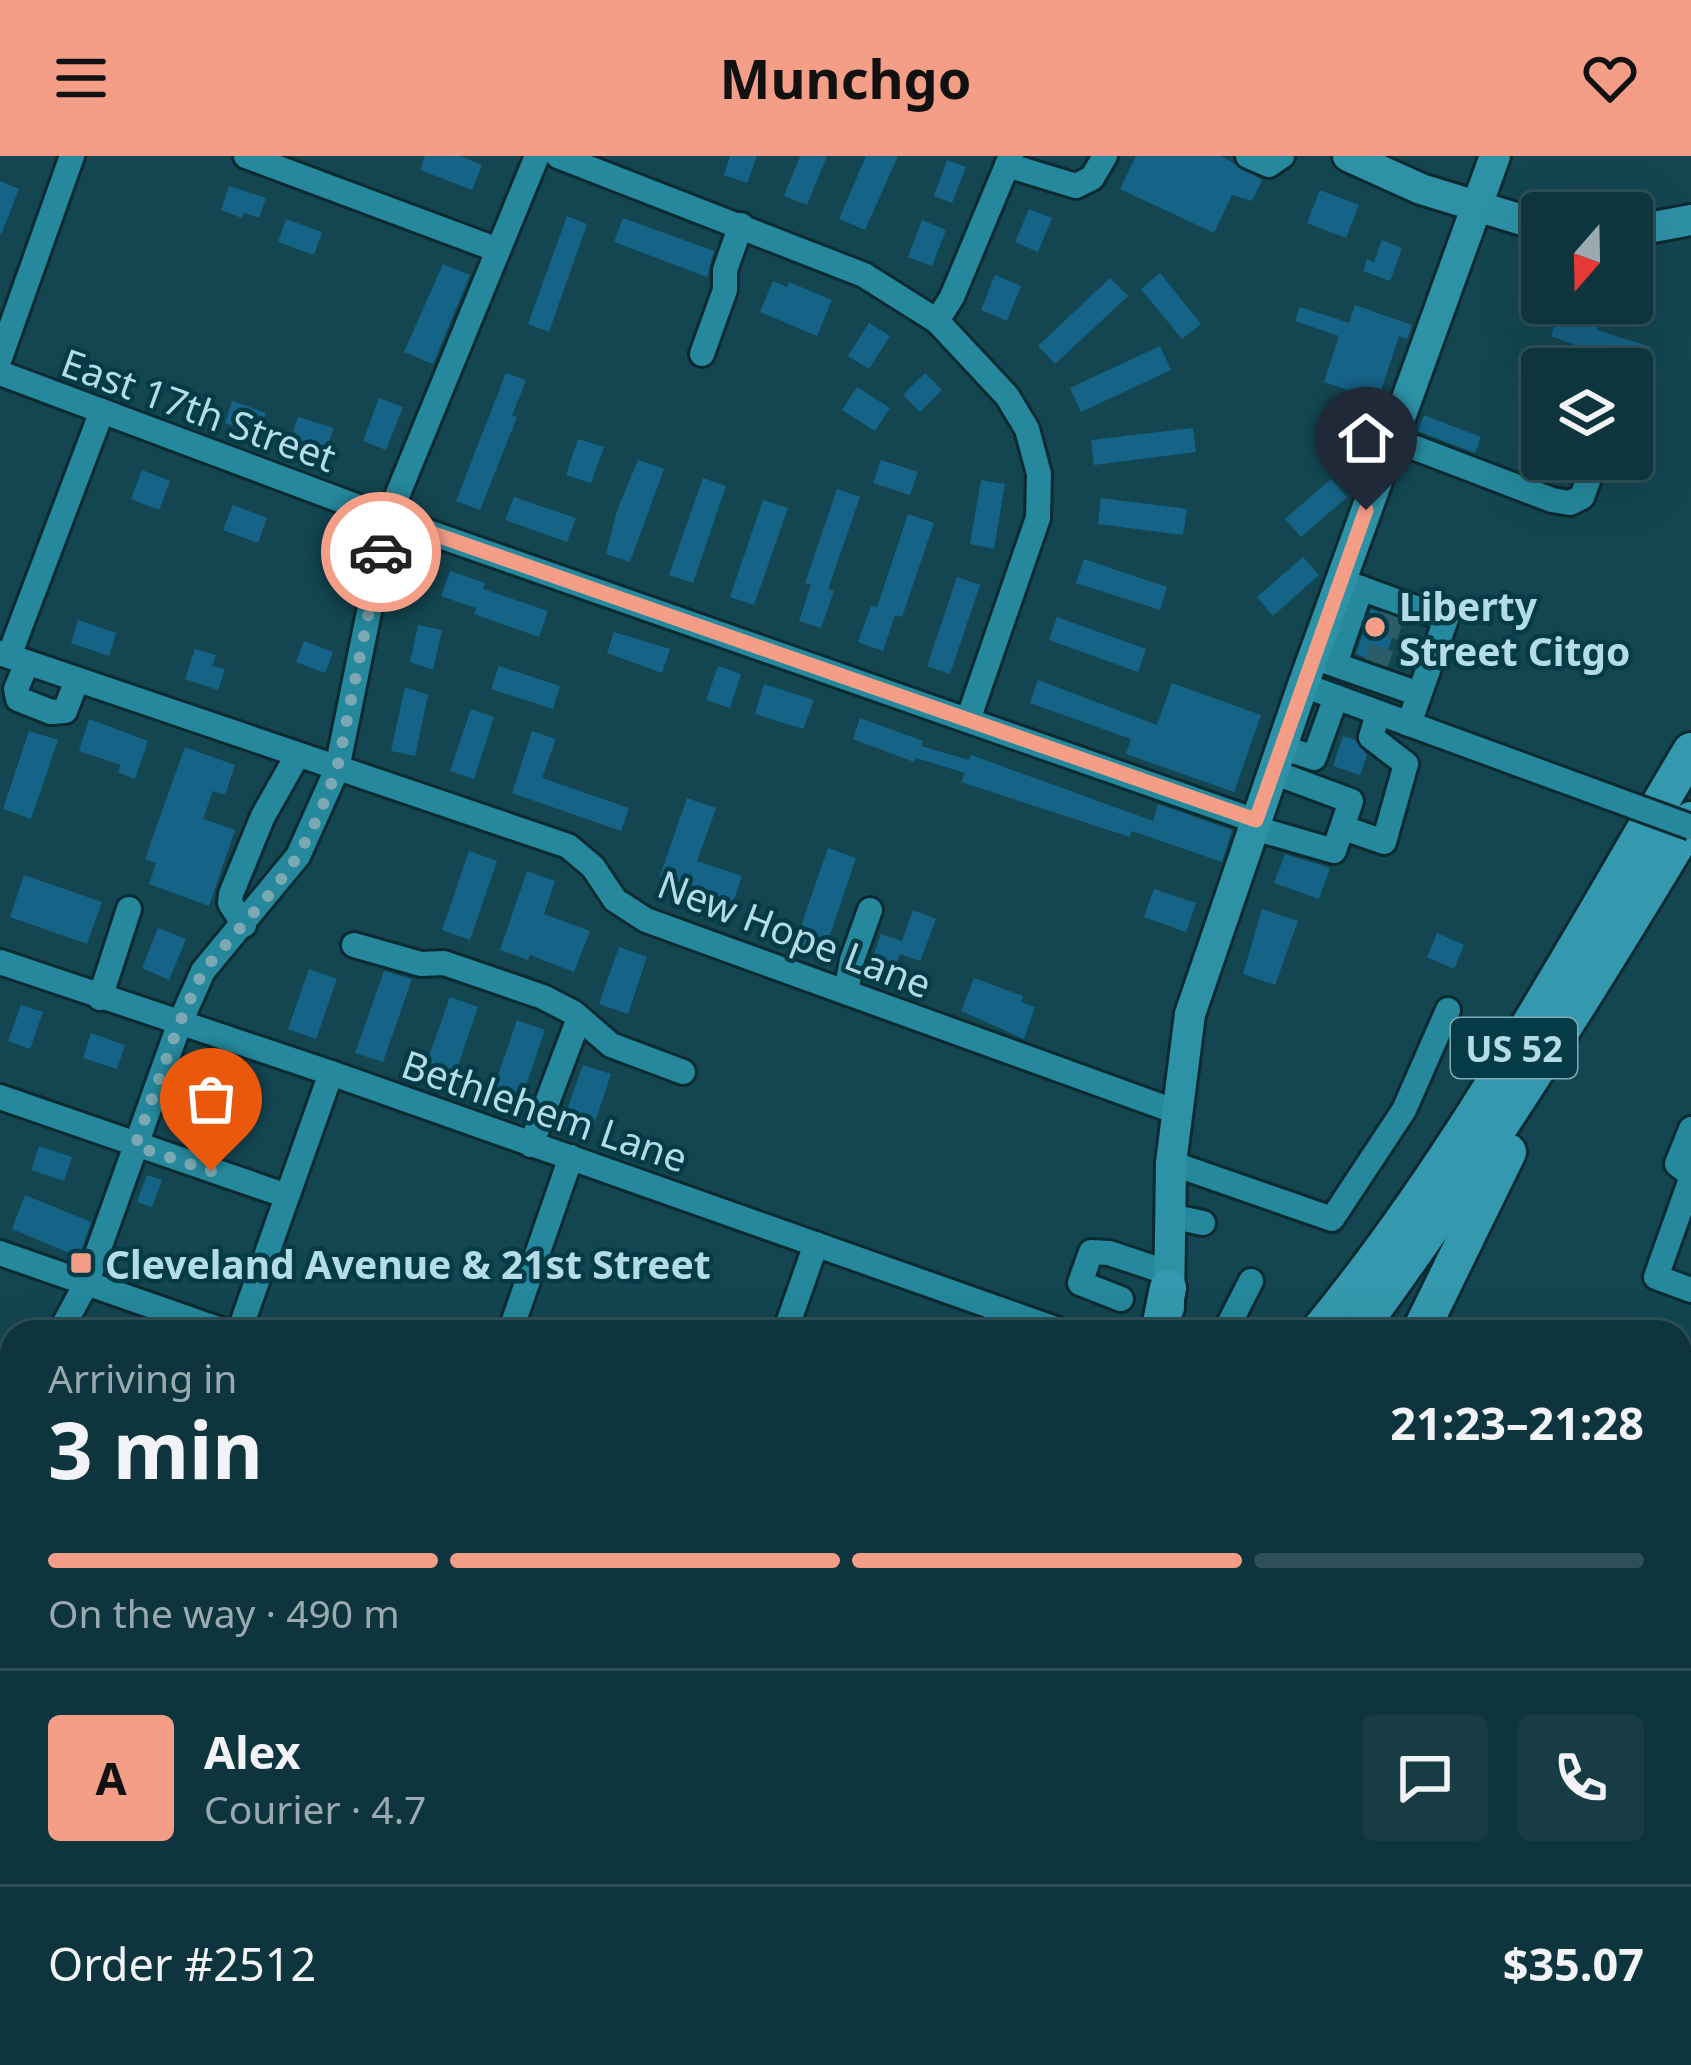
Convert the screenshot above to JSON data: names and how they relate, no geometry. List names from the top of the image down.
{
  "streets": {
    "highway": ["US 52"],
    "street": ["East 17th Street", "New Hope Lane", "Bethlehem Lane"]
  },
  "places": {
    "other": ["Liberty Street Citgo"],
    "transit": ["Cleveland Avenue & 21st Street"]
  },
  "north": "bottom",
  "page": {
    "header": "Munchgo",
    "heading": ["3 min", "Arriving in", "21:23–21:28"],
    "panel": [
      "Alex",
      "Courier · 4.7",
      "Order #2512",
      "$35.07"
    ],
    "bar": "On the way · 490 m",
    "round": "A"
  }
}
